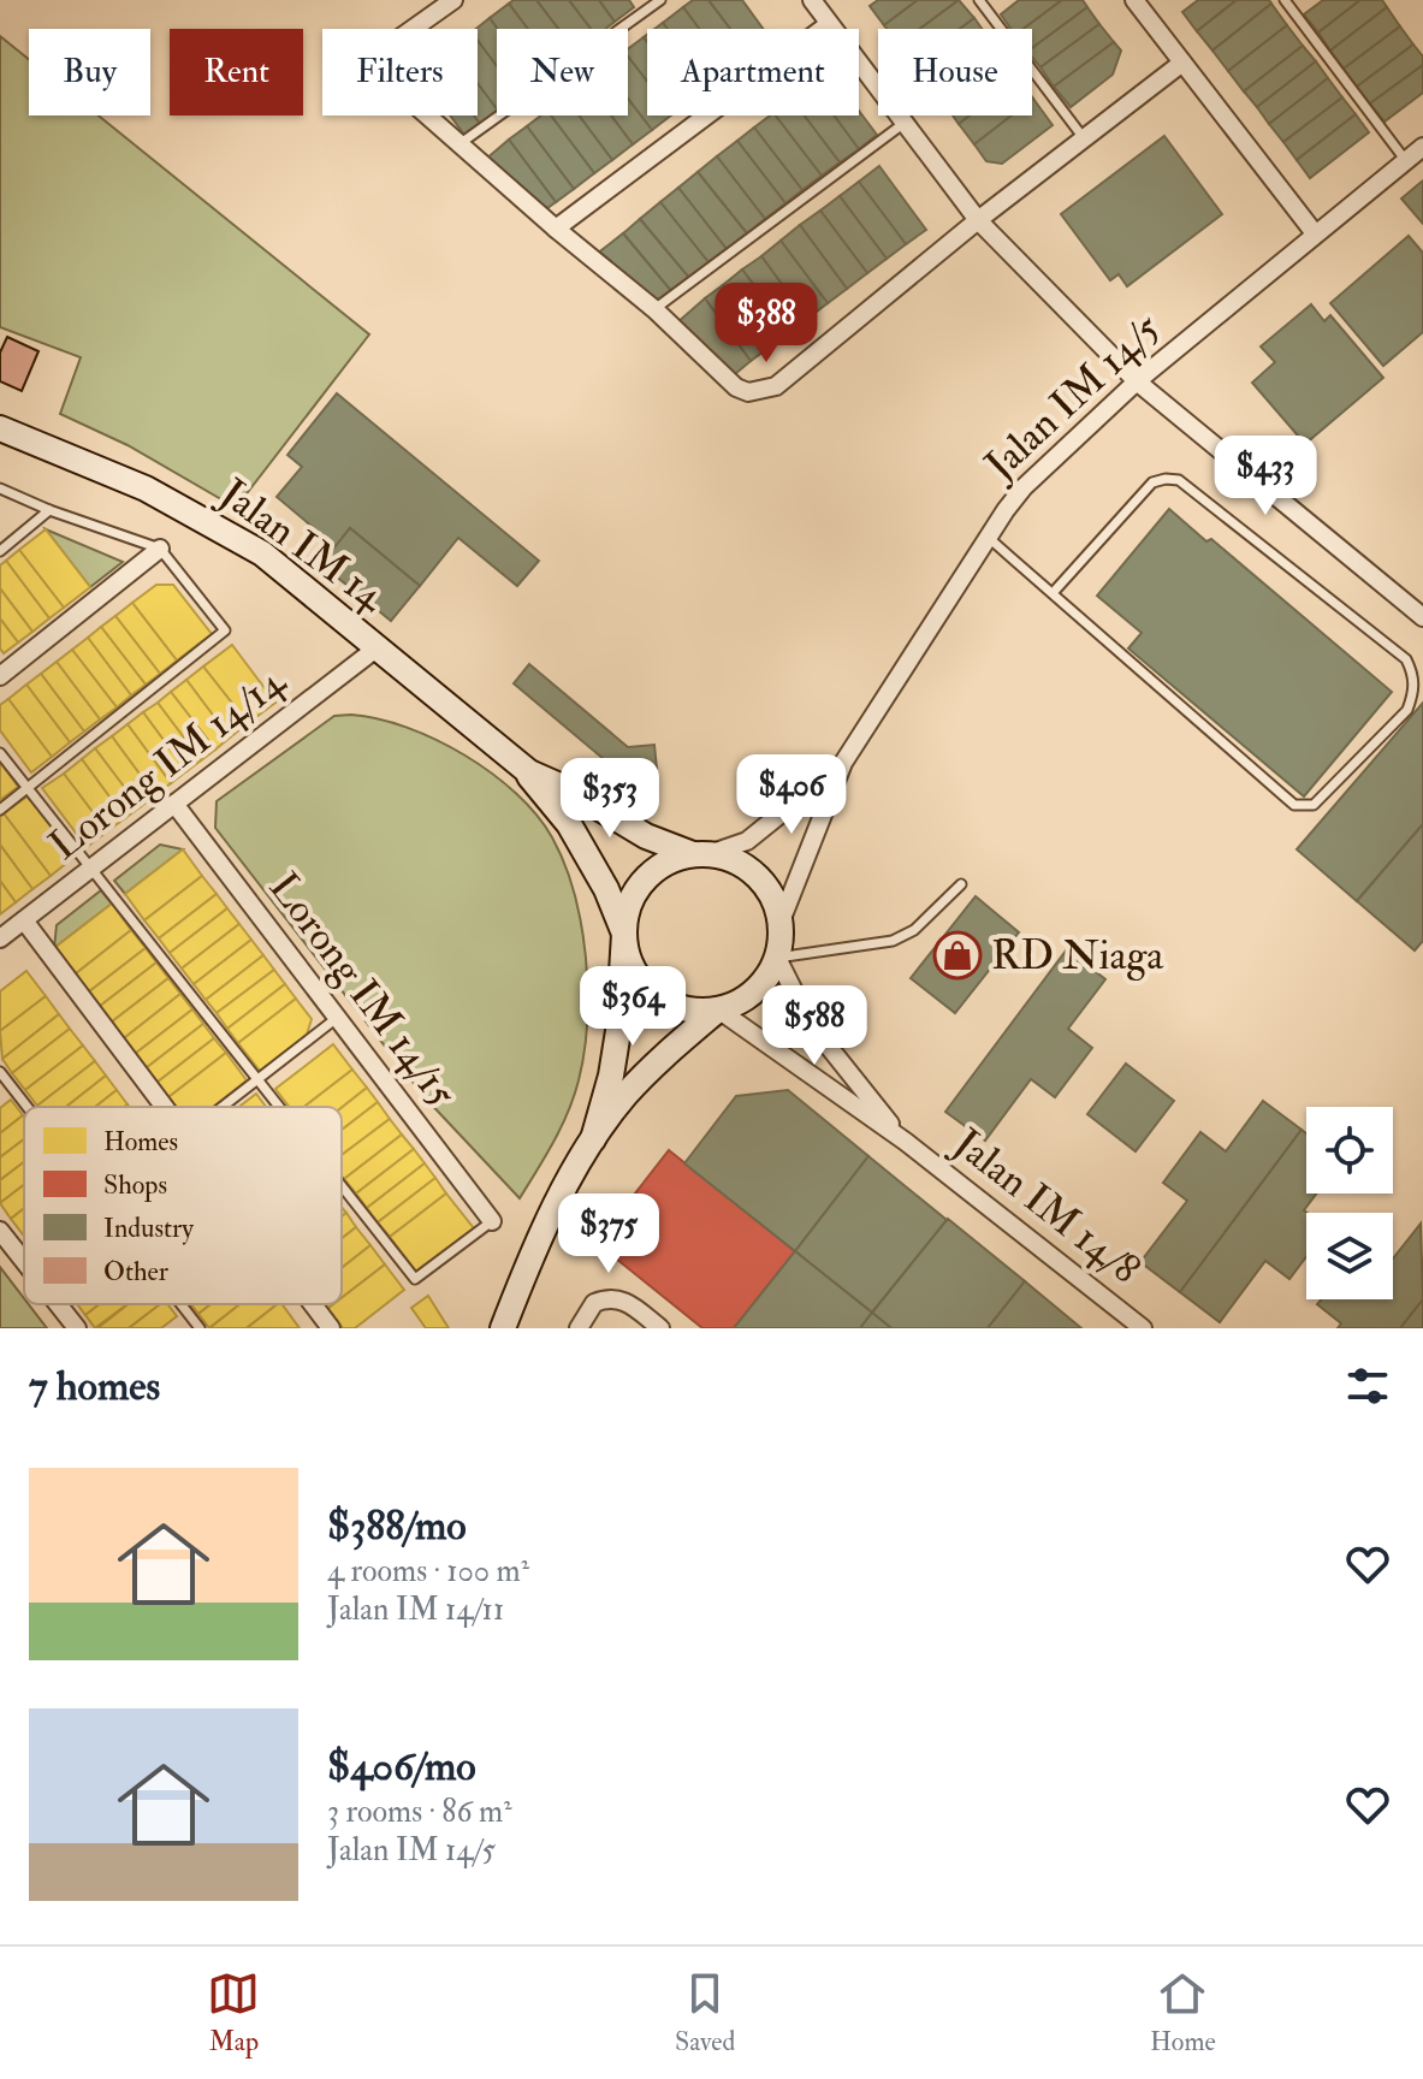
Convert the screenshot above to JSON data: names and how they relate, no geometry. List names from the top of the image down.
{
  "streets": {
    "street": [
      "Jalan IM 14/5",
      "Jalan IM 14",
      "Lorong IM 14/14",
      "Lorong IM 14/15",
      "Jalan IM 14/8"
    ]
  },
  "crossings": [
    ["Jalan IM 14", "Lorong IM 14/14"],
    ["Lorong IM 14/14", "Lorong IM 14/15"]
  ],
  "places": {
    "shop": ["RD Niaga"]
  },
  "legend": [
    "Homes",
    "Shops",
    "Industry",
    "Other"
  ],
  "page": {
    "chip": [
      "Buy",
      "Rent",
      "Filters",
      "New",
      "Apartment",
      "House"
    ],
    "price": [
      "$388",
      "$433",
      "$406",
      "$353",
      "$364",
      "$588",
      "$375"
    ],
    "heading": "7 homes",
    "list": [
      {
        "name": "$388/mo",
        "note": "4 rooms · 100 m² · Jalan IM 14/11"
      },
      {
        "name": "$406/mo",
        "note": "3 rooms · 86 m² · Jalan IM 14/5"
      }
    ],
    "tabs": ["Map", "Saved", "Home"]
  }
}
